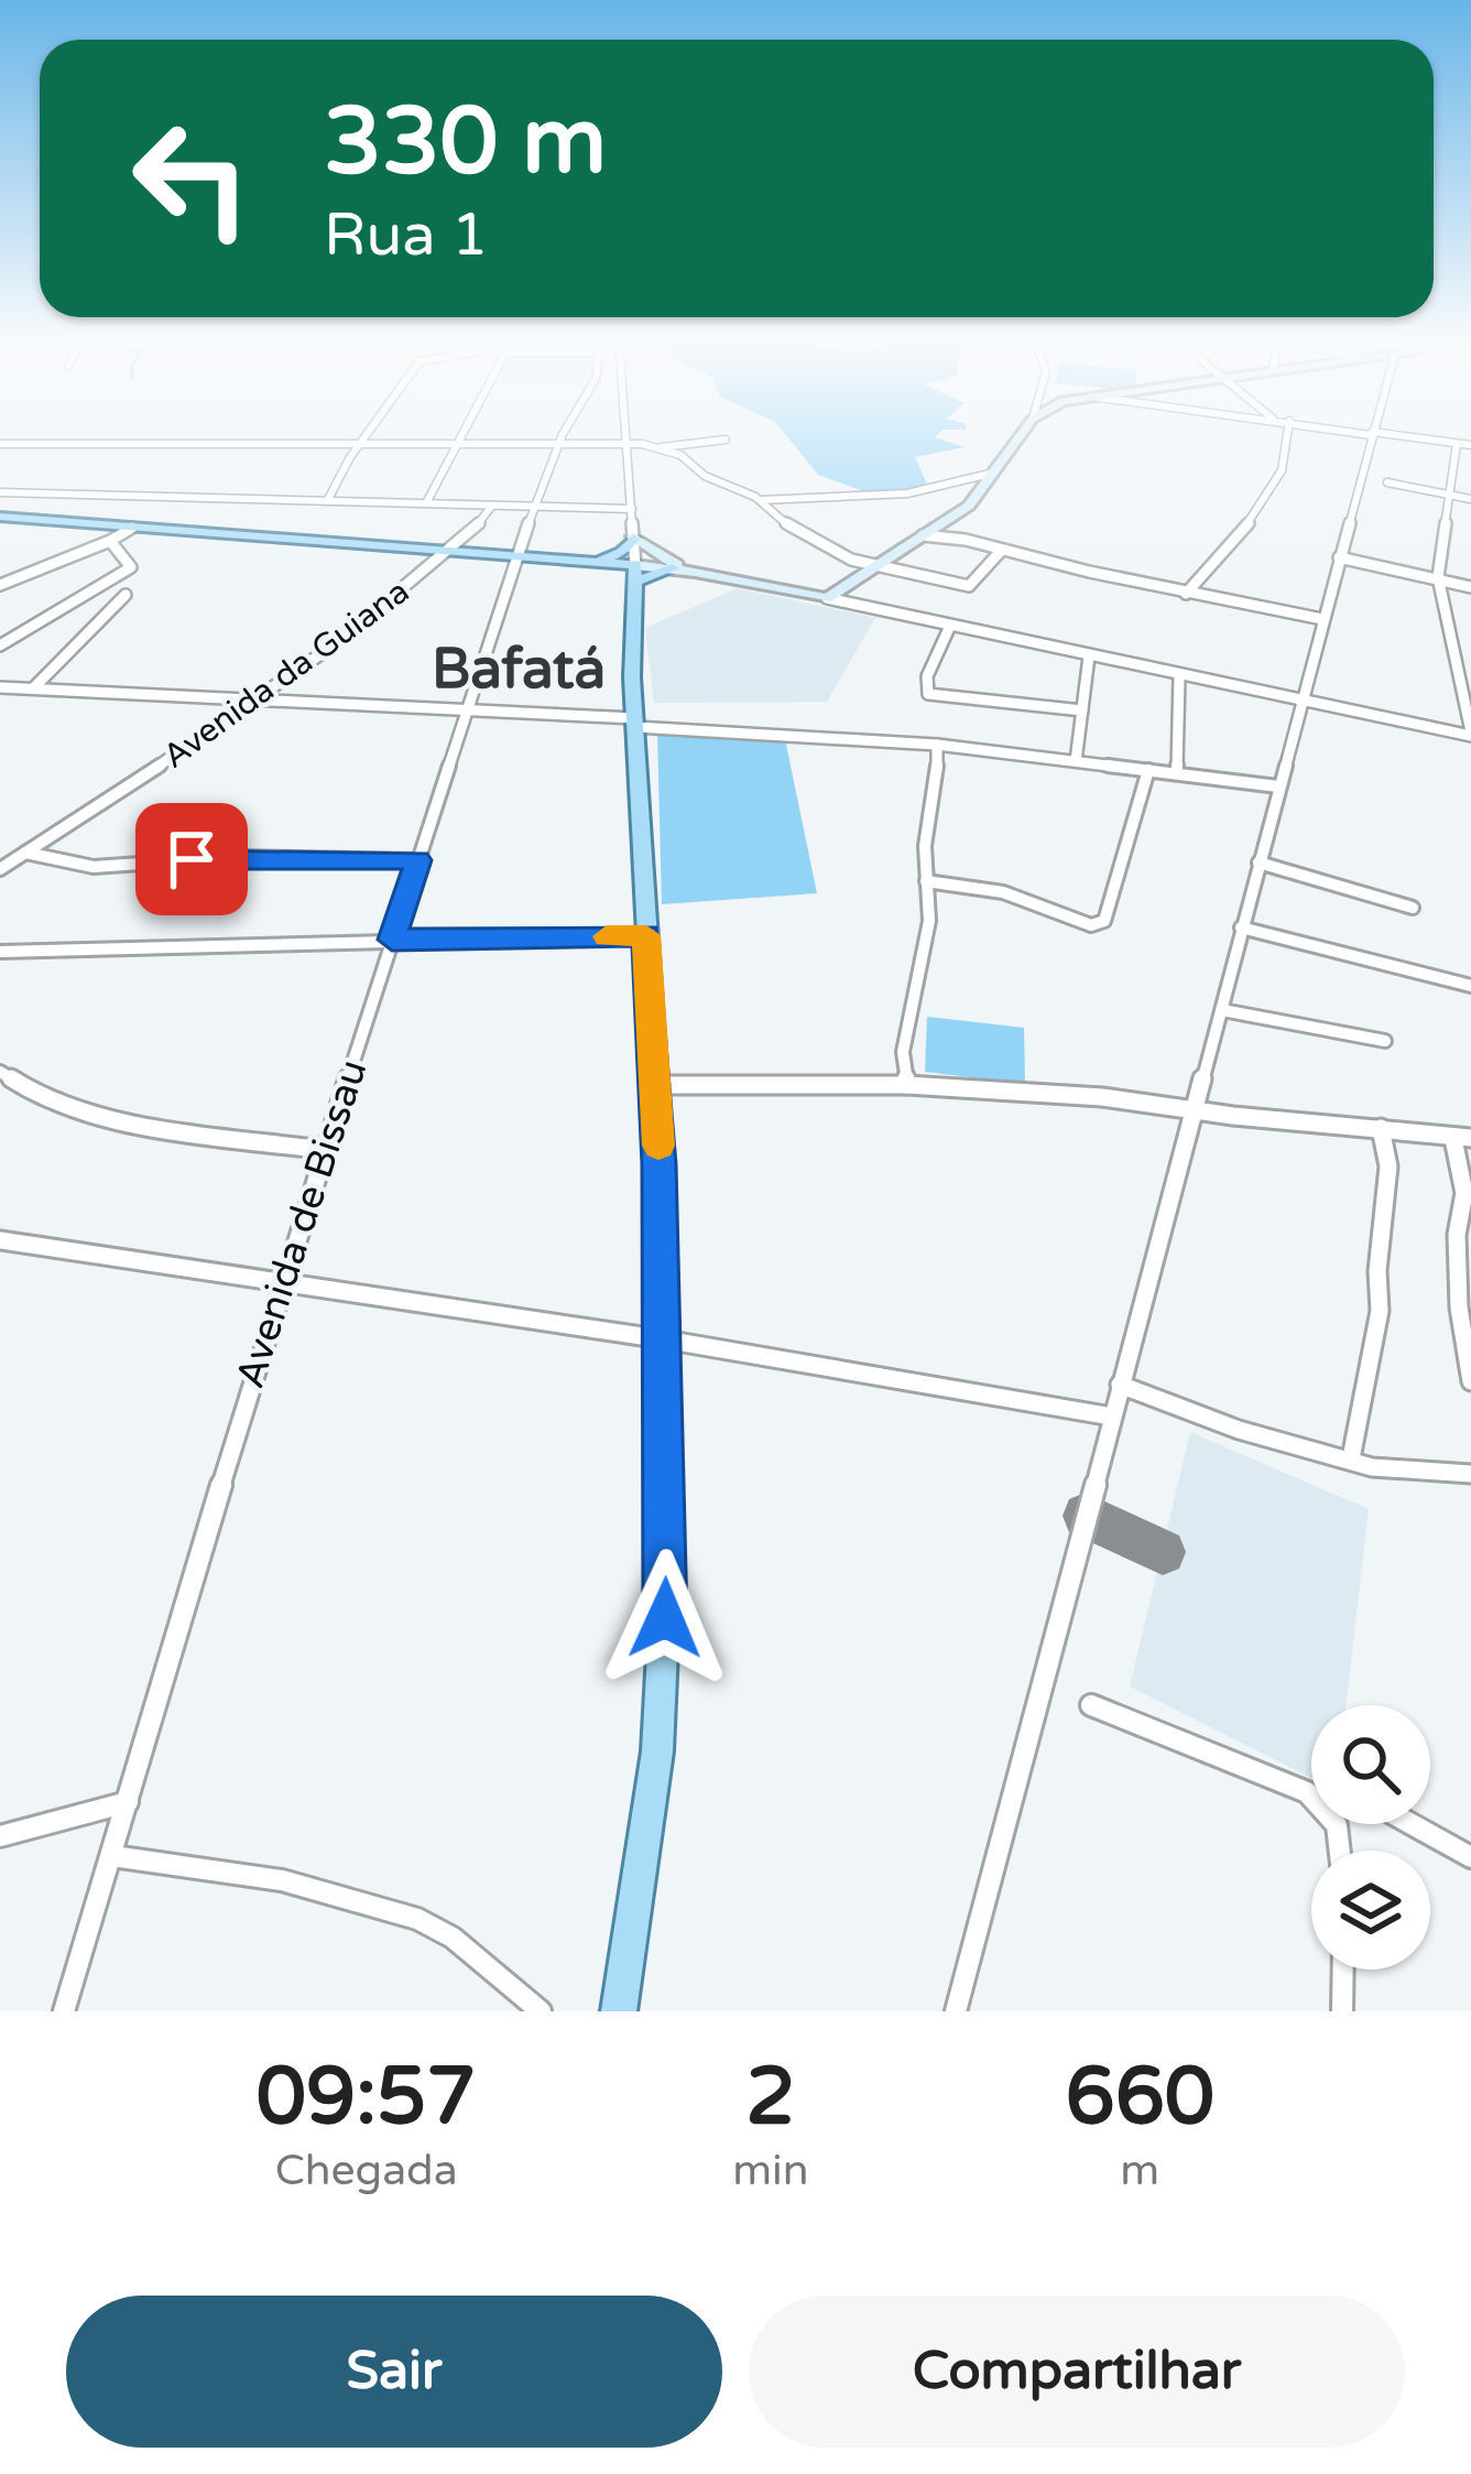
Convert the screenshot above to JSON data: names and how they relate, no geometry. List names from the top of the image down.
{
  "streets": {
    "street": ["Avenida da Guiana", "Avenida de Bissau"]
  },
  "districts": ["Bafatá"],
  "page": {
    "turn": ["330 m", "Rua 1"],
    "eta": [
      "09:57",
      "Chegada",
      "2",
      "min",
      "660",
      "m"
    ],
    "buttons": ["Sair", "Compartilhar"]
  }
}
